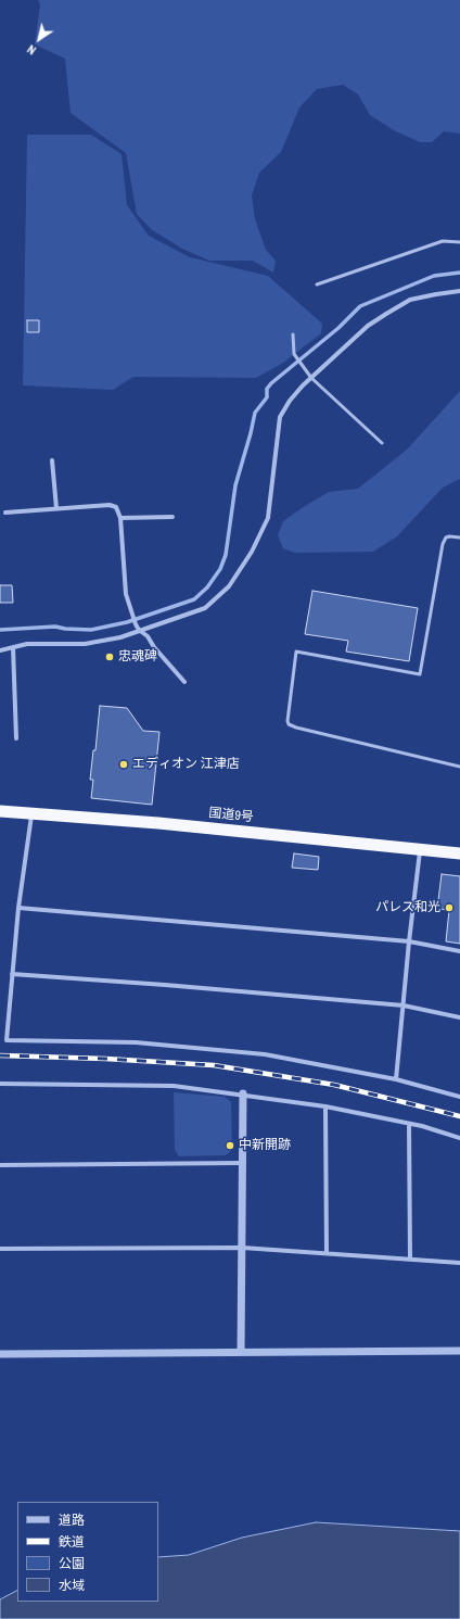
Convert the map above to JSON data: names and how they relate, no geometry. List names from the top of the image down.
{
  "streets": {
    "highway": ["国道9号"]
  },
  "places": [
    "忠魂碑",
    "エディオン 江津店",
    "パレス和光",
    "中新開跡"
  ],
  "legend": [
    "道路",
    "鉄道",
    "公園",
    "水域"
  ],
  "north": "bottom left"
}
